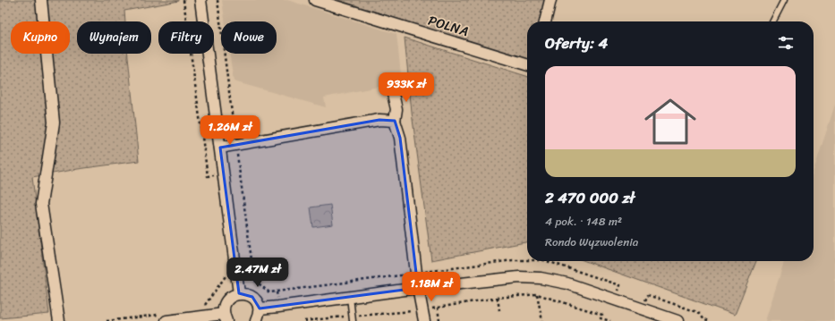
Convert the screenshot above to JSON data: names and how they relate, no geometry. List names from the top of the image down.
{
  "streets": {
    "street": ["POLNA"]
  },
  "page": {
    "chip": [
      "Kupno",
      "Wynajem",
      "Filtry",
      "Nowe"
    ],
    "heading": "Oferty: 4",
    "list": [
      {
        "name": "2 470 000 zł",
        "note": "4 pok. · 148 m² · Rondo Wyzwolenia"
      }
    ],
    "price": [
      "933K zł",
      "1.26M zł",
      "2.47M zł",
      "1.18M zł"
    ]
  }
}
